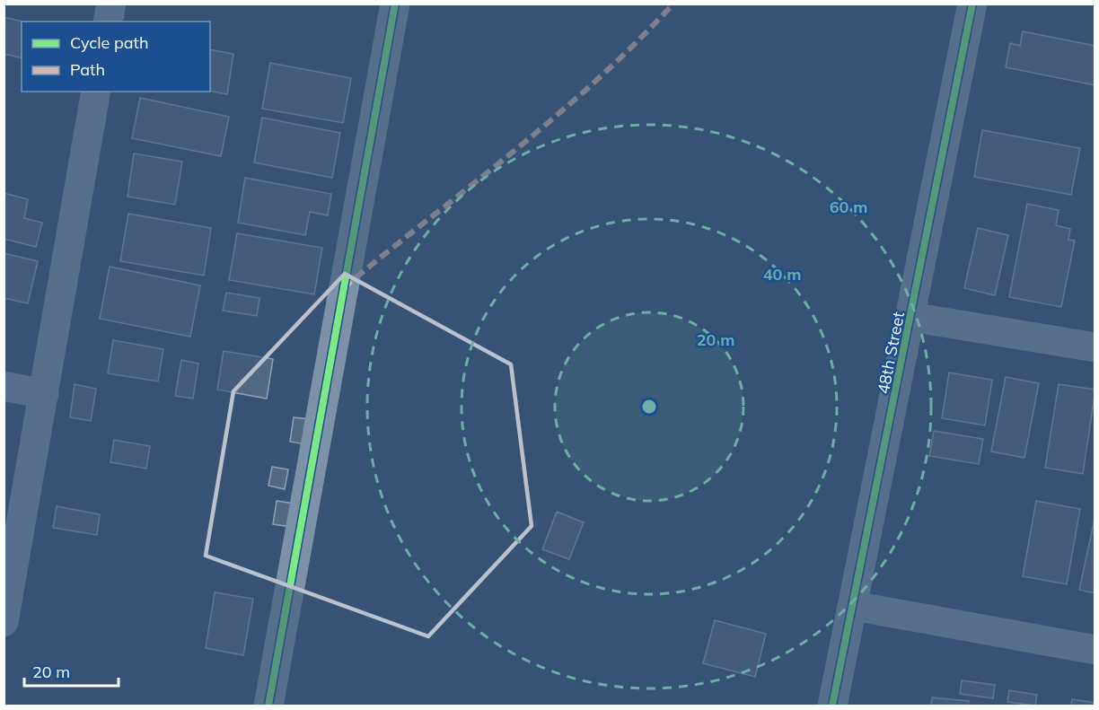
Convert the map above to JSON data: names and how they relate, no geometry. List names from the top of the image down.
{
  "streets": {
    "street": ["48th Street"]
  },
  "legend": ["Cycle path", "Path"],
  "scale_bar": "20 m",
  "rings": ["60 m", "40 m", "20 m"]
}
